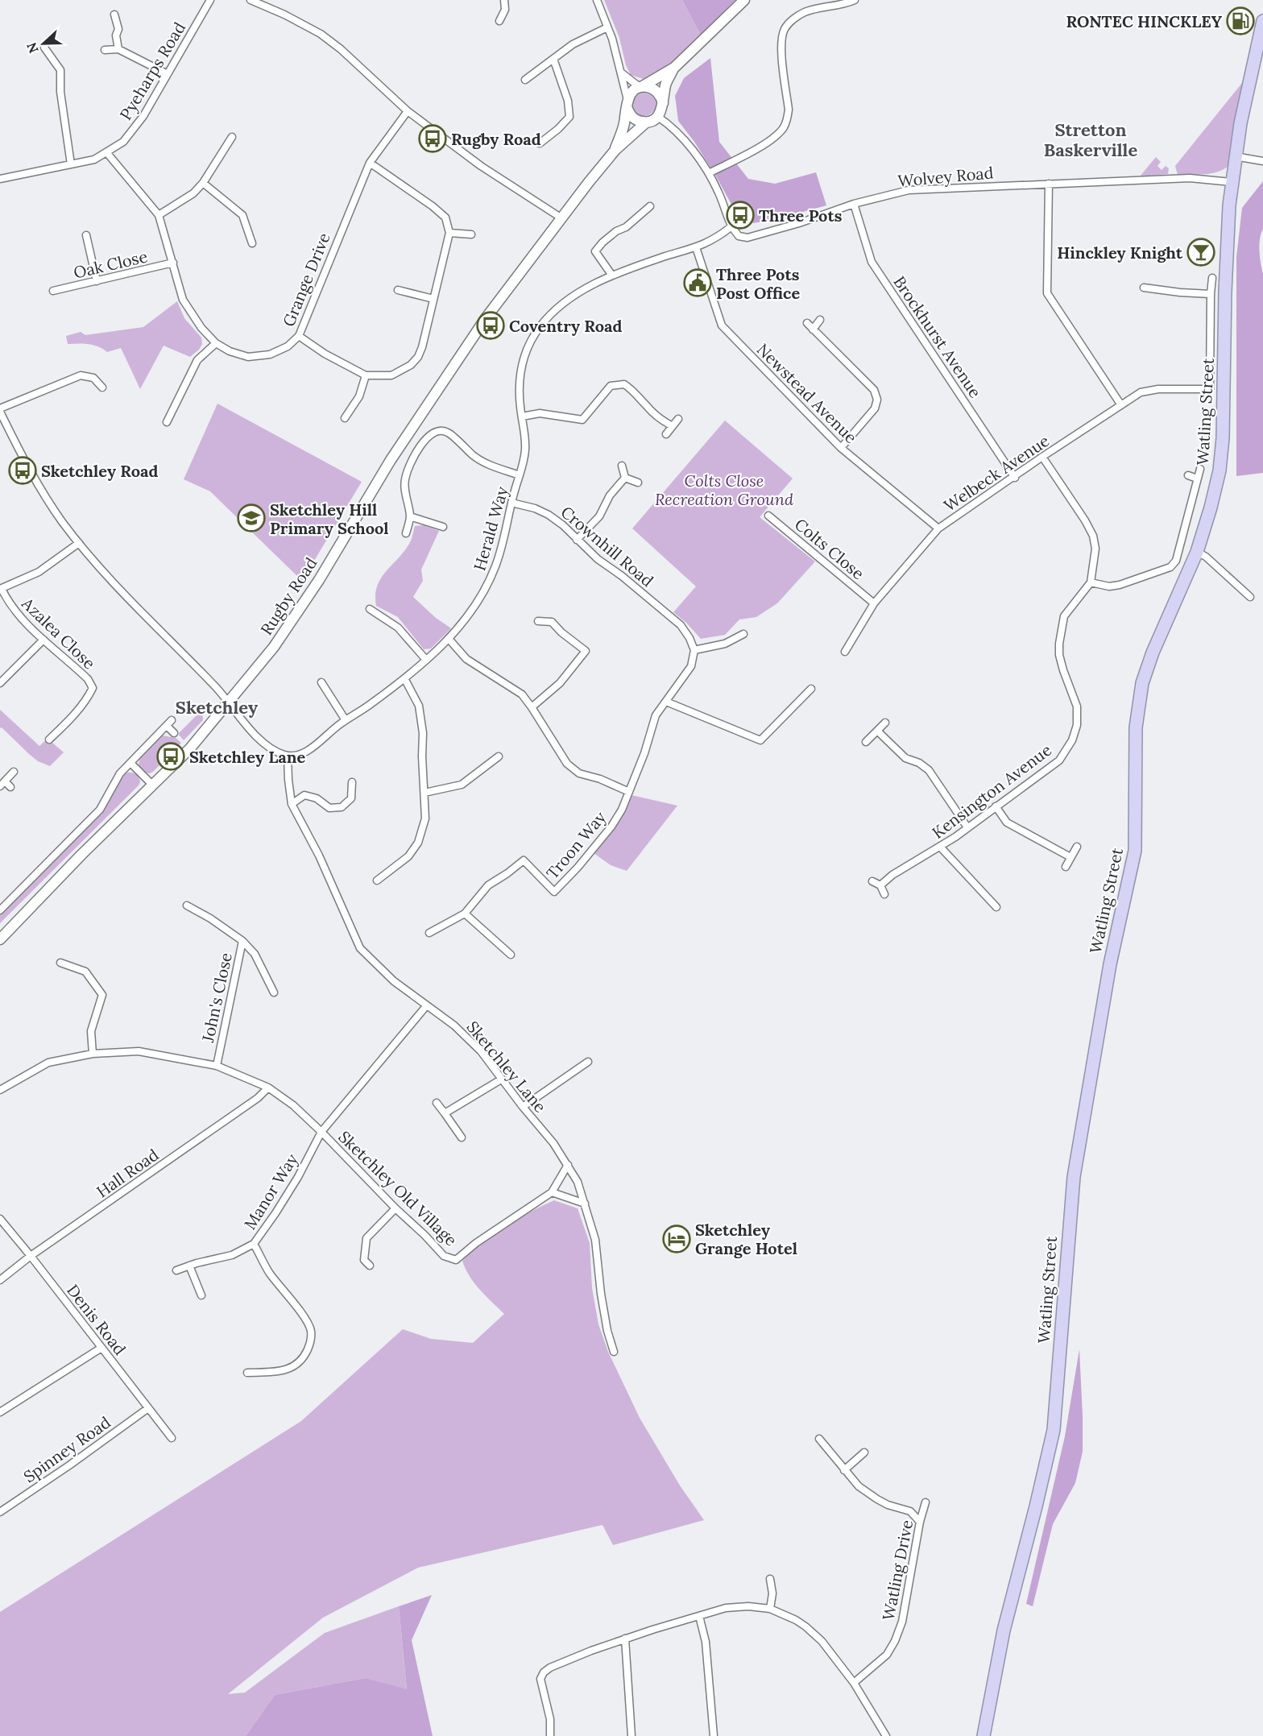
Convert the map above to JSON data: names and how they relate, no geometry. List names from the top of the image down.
{
  "streets": {
    "highway": ["Watling Street"],
    "main road": ["Rugby Road"],
    "street": [
      "Pyeharps Road",
      "Wolvey Road",
      "Oak Close",
      "Grange Drive",
      "Brockhurst Avenue",
      "Newstead Avenue",
      "Welbeck Avenue",
      "Herald Way",
      "Crownhill Road",
      "Colts Close",
      "Azalea Close",
      "Kensington Avenue",
      "Troon Way",
      "John's Close",
      "Sketchley Lane",
      "Hall Road",
      "Sketchley Old Village",
      "Manor Way",
      "Denis Road",
      "Spinney Road",
      "Watling Drive"
    ]
  },
  "crossings": [
    ["Pyeharps Road", "Grange Drive"],
    ["Wolvey Road", "Brockhurst Avenue"],
    ["Wolvey Road", "Watling Street"],
    ["Oak Close", "Grange Drive"],
    ["Brockhurst Avenue", "Welbeck Avenue"],
    ["Newstead Avenue", "Welbeck Avenue"],
    ["Welbeck Avenue", "Colts Close"],
    ["Welbeck Avenue", "Kensington Avenue"],
    ["Herald Way", "Crownhill Road"],
    ["Herald Way", "Sketchley Lane"],
    ["Crownhill Road", "Troon Way"],
    ["John's Close", "Sketchley Old Village"],
    ["Sketchley Lane", "Sketchley Old Village"],
    ["Sketchley Lane", "Manor Way"],
    ["Hall Road", "Sketchley Old Village"],
    ["Hall Road", "Denis Road"],
    ["Sketchley Old Village", "Manor Way"],
    ["Denis Road", "Spinney Road"]
  ],
  "districts": ["Stretton Baskerville", "Sketchley"],
  "parks": ["Colts Close Recreation Ground"],
  "places": {
    "fuel station": ["RONTEC HINCKLEY"],
    "bus stop": [
      "Rugby Road",
      "Three Pots",
      "Coventry Road",
      "Sketchley Road",
      "Sketchley Lane"
    ],
    "bar": ["Hinckley Knight"],
    "public building": ["Three Pots Post Office"],
    "school or university": ["Sketchley Hill Primary School"],
    "hotel": ["Sketchley Grange Hotel"]
  },
  "north": "left"
}
